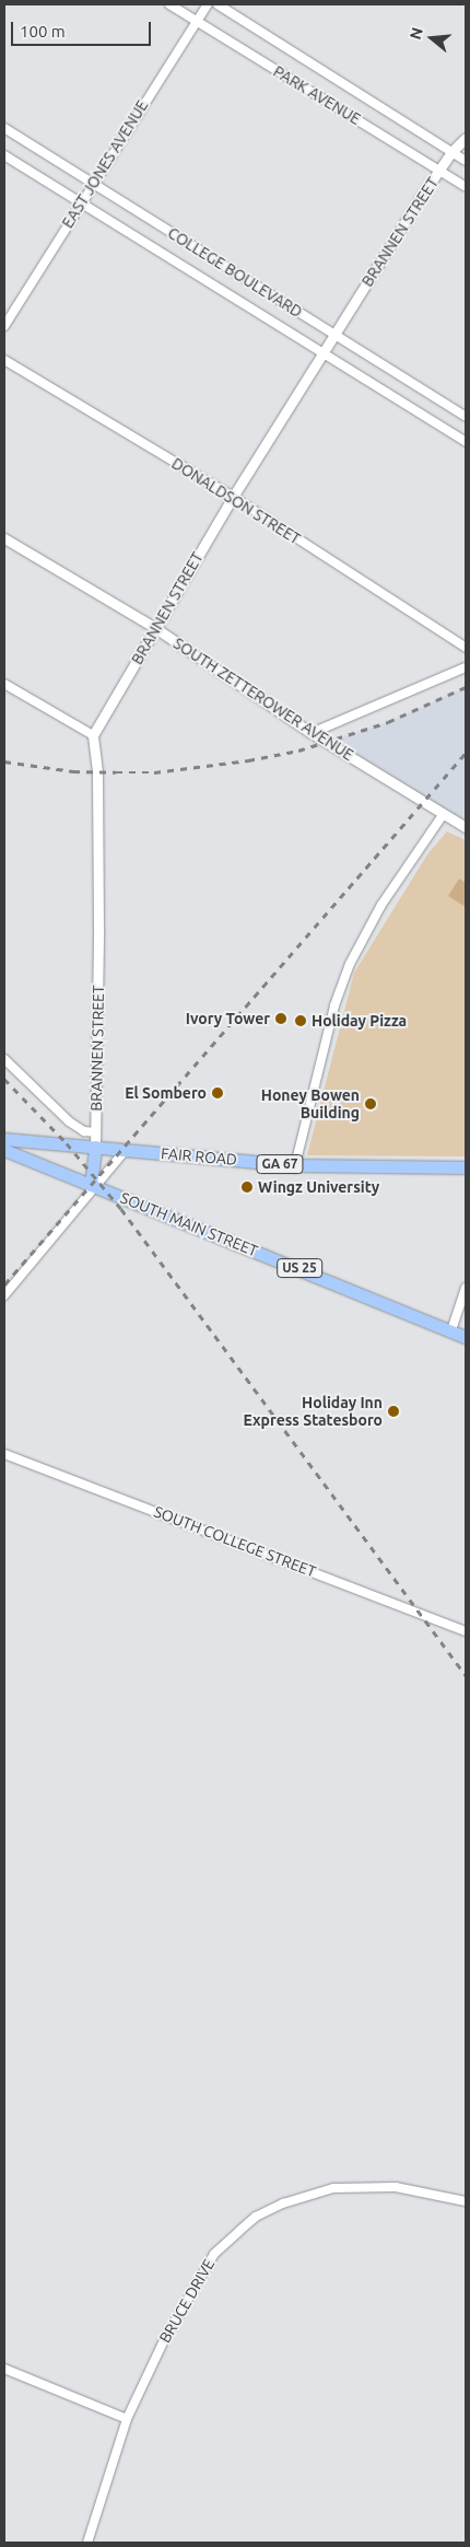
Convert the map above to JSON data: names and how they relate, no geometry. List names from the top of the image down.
{
  "streets": {
    "main road": [
      "FAIR ROAD",
      "GA 67",
      "SOUTH MAIN STREET",
      "US 25"
    ],
    "street": [
      "PARK AVENUE",
      "EAST JONES AVENUE",
      "BRANNEN STREET",
      "COLLEGE BOULEVARD",
      "DONALDSON STREET",
      "SOUTH ZETTEROWER AVENUE",
      "SOUTH COLLEGE STREET",
      "BRUCE DRIVE"
    ]
  },
  "crossings": [
    ["PARK AVENUE", "EAST JONES AVENUE"],
    ["PARK AVENUE", "BRANNEN STREET"],
    ["EAST JONES AVENUE", "COLLEGE BOULEVARD"],
    ["BRANNEN STREET", "COLLEGE BOULEVARD"],
    ["BRANNEN STREET", "DONALDSON STREET"],
    ["BRANNEN STREET", "SOUTH ZETTEROWER AVENUE"],
    ["BRANNEN STREET", "FAIR ROAD"],
    ["BRANNEN STREET", "GA 67"],
    ["FAIR ROAD", "GA 67"]
  ],
  "places": [
    "Ivory Tower",
    "Holiday Pizza",
    "El Sombero",
    "Honey Bowen Building",
    "Wingz University",
    "Holiday Inn Express Statesboro"
  ],
  "scale_bar": "100 m",
  "north": "left"
}
